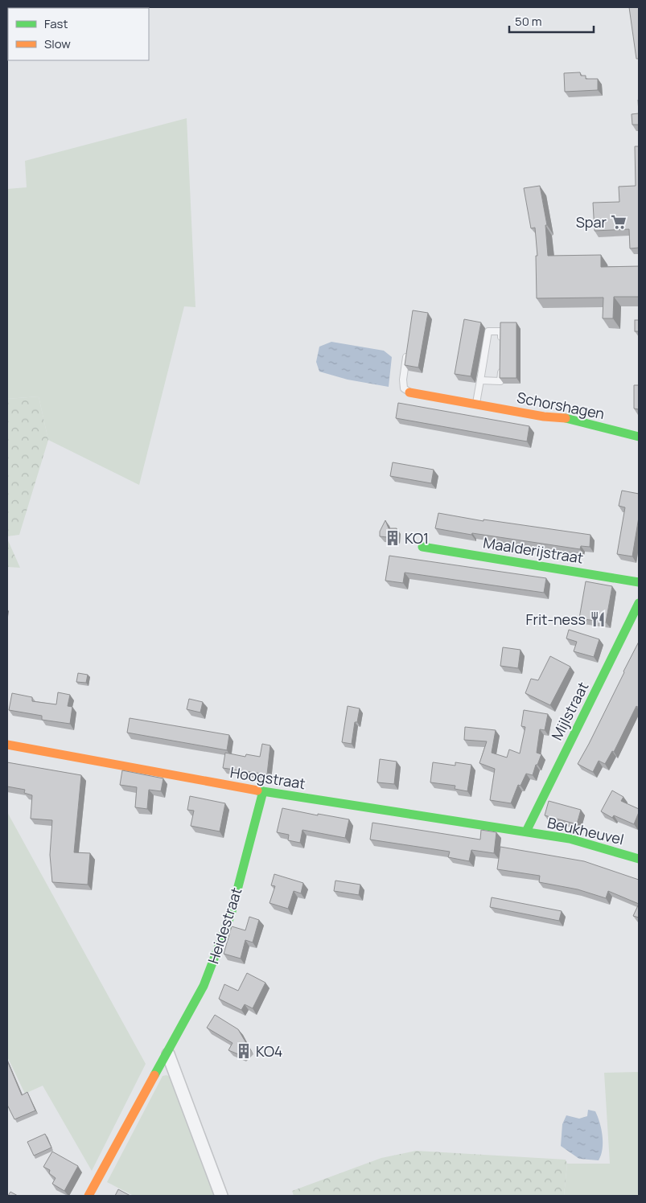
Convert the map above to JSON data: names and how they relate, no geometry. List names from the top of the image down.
{
  "streets": {
    "street": [
      "Schorshagen",
      "Maalderijstraat",
      "Mijlstraat",
      "Hoogstraat",
      "Beukheuvel",
      "Heidestraat"
    ]
  },
  "crossings": [
    ["Mijlstraat", "Hoogstraat"],
    ["Mijlstraat", "Beukheuvel"],
    ["Hoogstraat", "Beukheuvel"],
    ["Hoogstraat", "Heidestraat"]
  ],
  "places": {
    "supermarket": ["Spar"],
    "building": ["KO1", "KO4"],
    "restaurant": ["Frit-ness"]
  },
  "legend": ["Fast", "Slow"],
  "scale_bar": "50 m"
}
